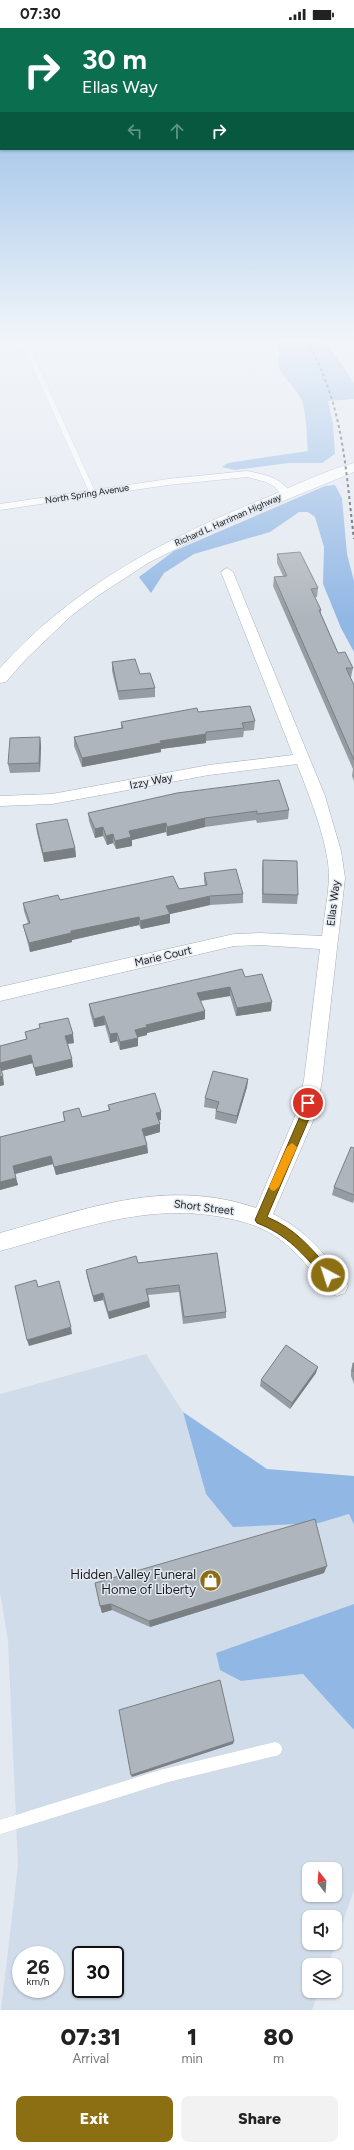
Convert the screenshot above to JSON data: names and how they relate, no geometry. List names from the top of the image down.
{
  "streets": {
    "main road": ["Richard L. Harriman Highway"],
    "street": [
      "North Spring Avenue",
      "Izzy Way",
      "Ellas Way",
      "Marie Court",
      "Short Street"
    ]
  },
  "crossings": [
    ["North Spring Avenue", "Richard L. Harriman Highway"],
    ["Izzy Way", "Ellas Way"],
    ["Ellas Way", "Marie Court"],
    ["Ellas Way", "Short Street"]
  ],
  "places": {
    "shop": ["Hidden Valley Funeral Home of Liberty"]
  },
  "north": "top",
  "page": {
    "status": "07:30",
    "turn": ["30 m", "Ellas Way"],
    "speed": "26 km/h",
    "limit": "30",
    "eta": [
      "07:31",
      "Arrival",
      "1",
      "min",
      "80",
      "m"
    ],
    "buttons": ["Exit", "Share"]
  }
}
